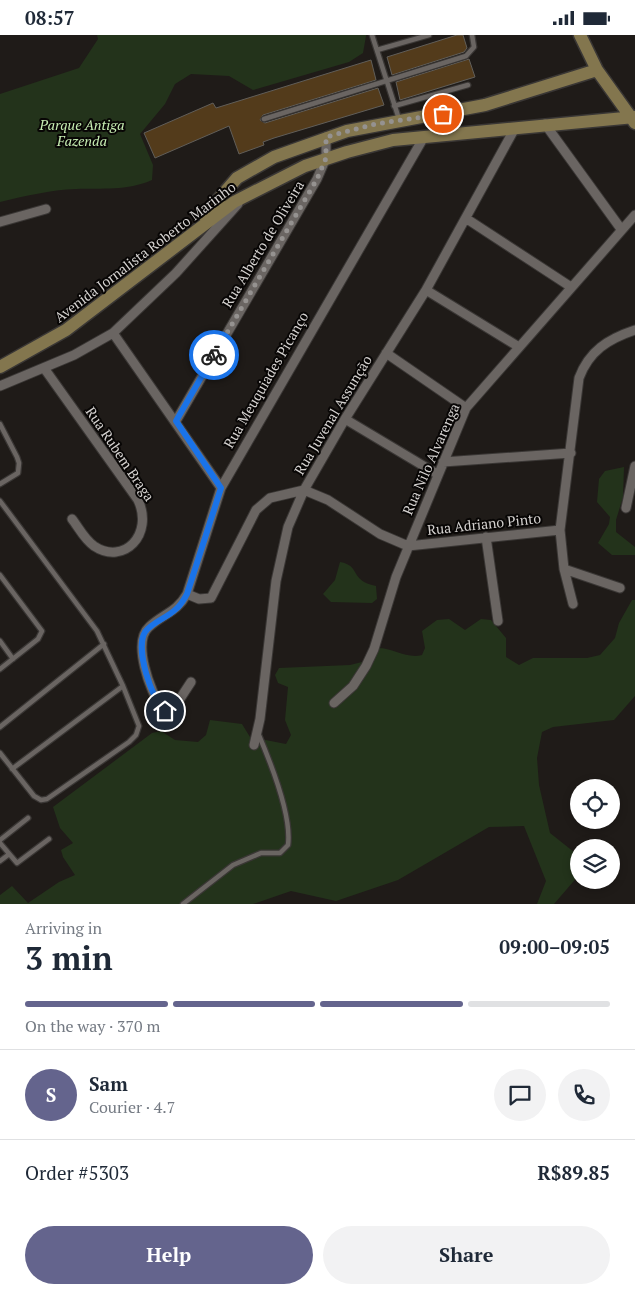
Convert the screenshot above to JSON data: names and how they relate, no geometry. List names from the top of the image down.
{
  "streets": {
    "main road": ["Avenida Jornalista Roberto Marinho"],
    "street": [
      "Rua Alberto de Oliveira",
      "Rua Meuquiades Picanço",
      "Rua Juvenal Assunção",
      "Rua Rubem Braga",
      "Rua Nilo Alvarenga",
      "Rua Adriano Pinto"
    ]
  },
  "crossings": [
    ["Rua Alberto de Oliveira", "Avenida Jornalista Roberto Marinho"],
    ["Avenida Jornalista Roberto Marinho", "Rua Meuquiades Picanço"],
    ["Avenida Jornalista Roberto Marinho", "Rua Juvenal Assunção"],
    ["Rua Juvenal Assunção", "Rua Adriano Pinto"],
    ["Rua Nilo Alvarenga", "Rua Adriano Pinto"]
  ],
  "parks": ["Parque Antiga Fazenda"],
  "page": {
    "status": "08:57",
    "heading": ["3 min", "Arriving in", "09:00–09:05"],
    "panel": [
      "Sam",
      "Courier · 4.7",
      "Order #5303",
      "R$89.85"
    ],
    "bar": "On the way · 370 m",
    "round": "S",
    "buttons": ["Help", "Share"]
  }
}
